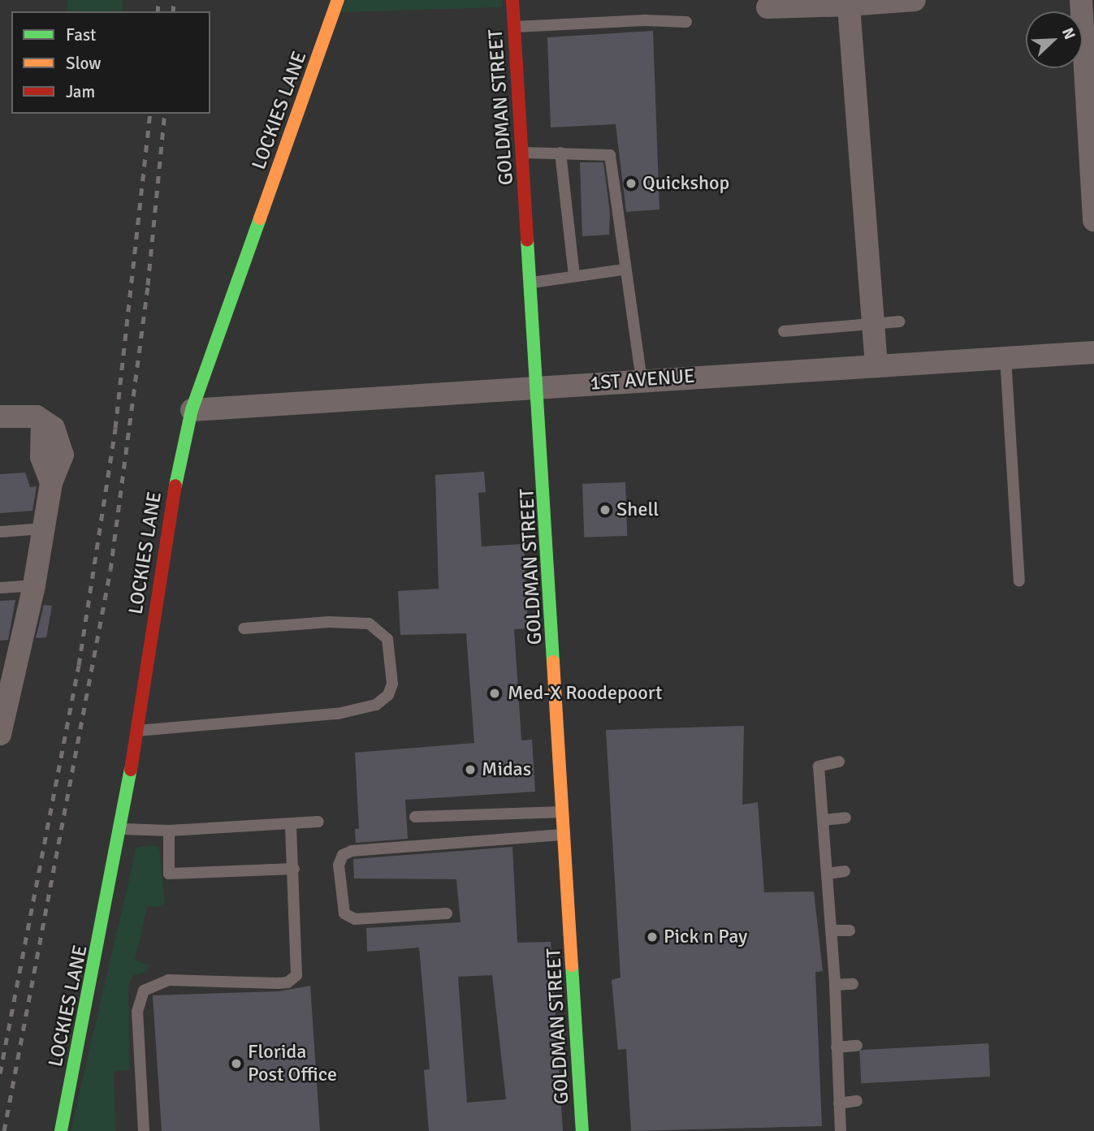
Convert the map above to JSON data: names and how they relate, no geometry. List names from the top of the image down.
{
  "streets": {
    "street": ["GOLDMAN STREET", "LOCKIES LANE", "1ST AVENUE"]
  },
  "crossings": [
    ["GOLDMAN STREET", "1ST AVENUE"],
    ["LOCKIES LANE", "1ST AVENUE"]
  ],
  "places": [
    "Quickshop",
    "Shell",
    "Med-X Roodepoort",
    "Midas",
    "Pick n Pay",
    "Florida Post Office"
  ],
  "legend": ["Fast", "Slow", "Jam"],
  "north": "top right"
}
